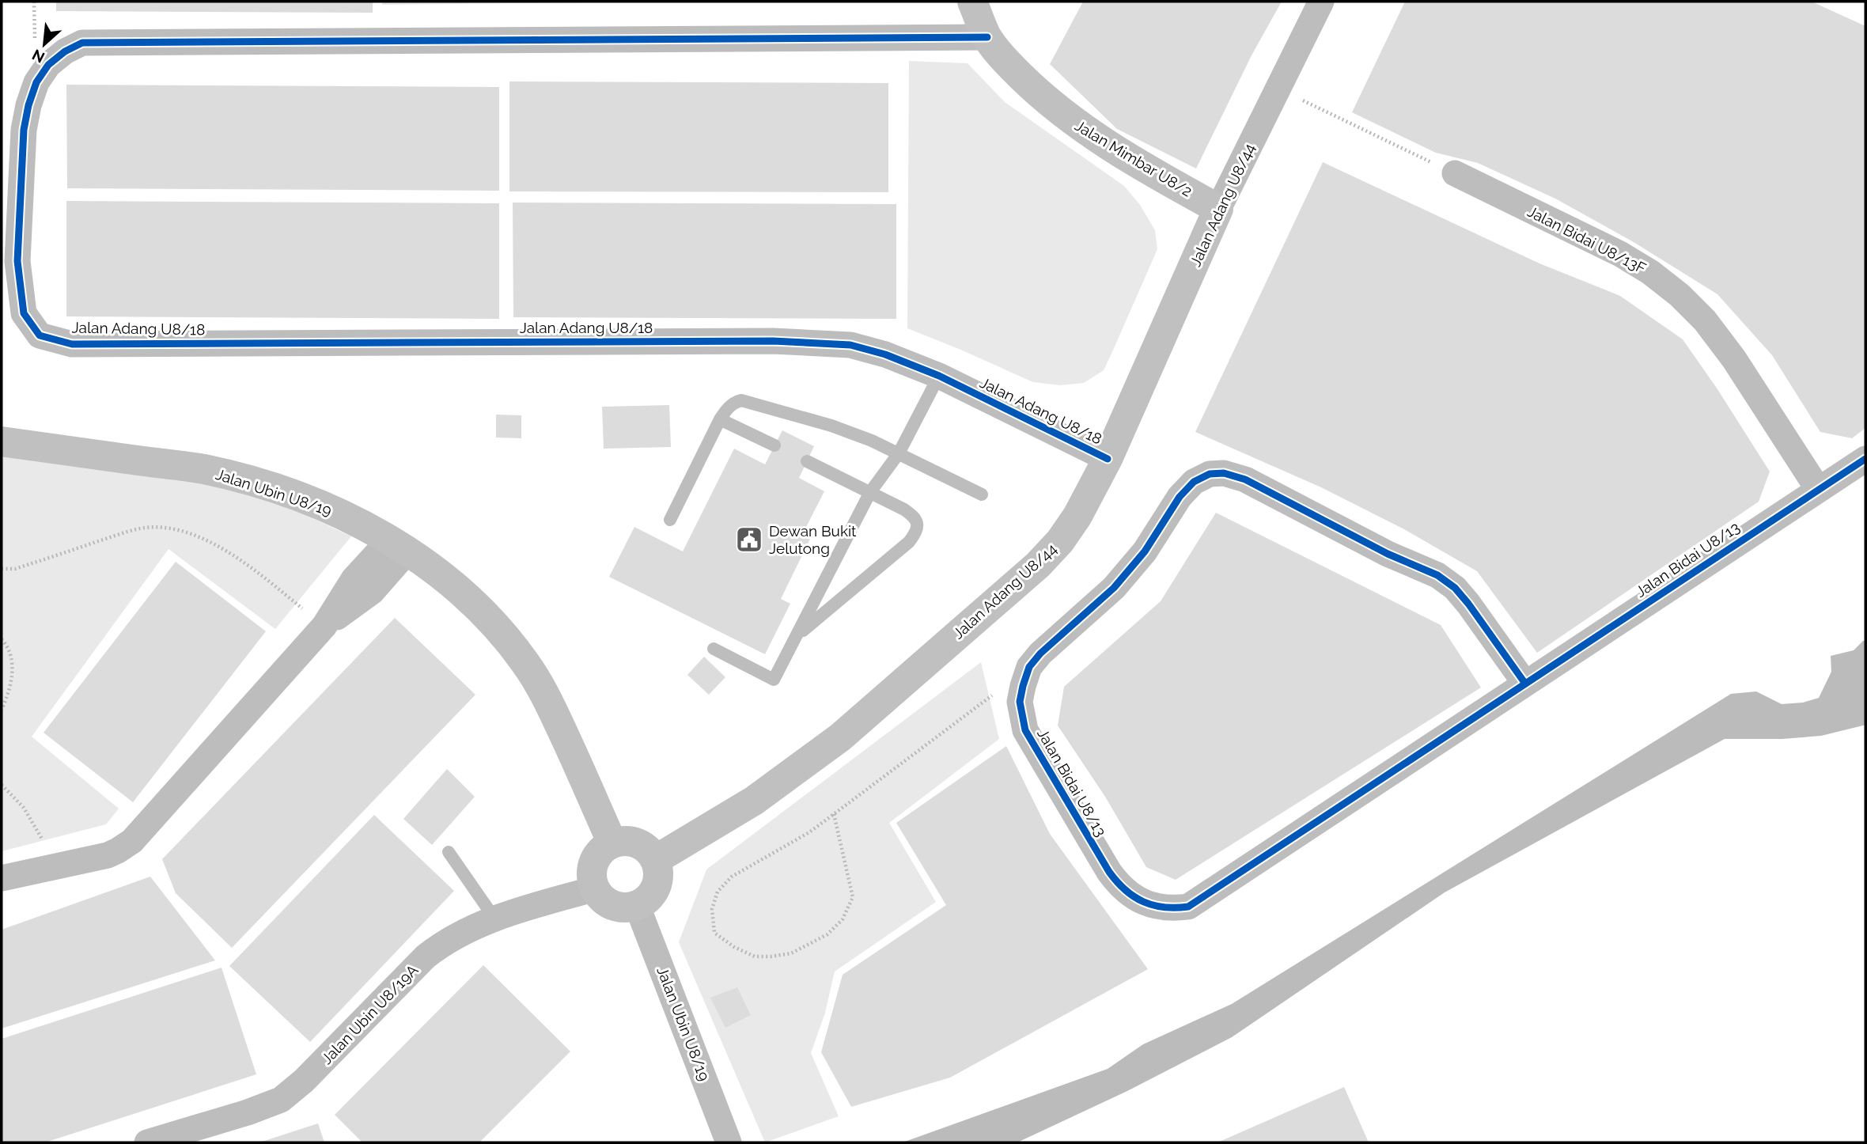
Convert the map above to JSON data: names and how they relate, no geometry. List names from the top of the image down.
{
  "streets": {
    "street": [
      "Jalan Mimbar U8/2",
      "Jalan Adang U8/44",
      "Jalan Bidai U8/13F",
      "Jalan Adang U8/18",
      "Jalan Ubin U8/19",
      "Jalan Bidai U8/13",
      "Jalan Ubin U8/19A"
    ]
  },
  "crossings": [
    ["Jalan Mimbar U8/2", "Jalan Adang U8/44"],
    ["Jalan Mimbar U8/2", "Jalan Adang U8/18"],
    ["Jalan Adang U8/44", "Jalan Adang U8/18"],
    ["Jalan Adang U8/44", "Jalan Ubin U8/19"],
    ["Jalan Adang U8/44", "Jalan Ubin U8/19A"],
    ["Jalan Bidai U8/13F", "Jalan Bidai U8/13"],
    ["Jalan Ubin U8/19", "Jalan Ubin U8/19A"]
  ],
  "places": {
    "public building": ["Dewan Bukit Jelutong"]
  },
  "north": "bottom left"
}
